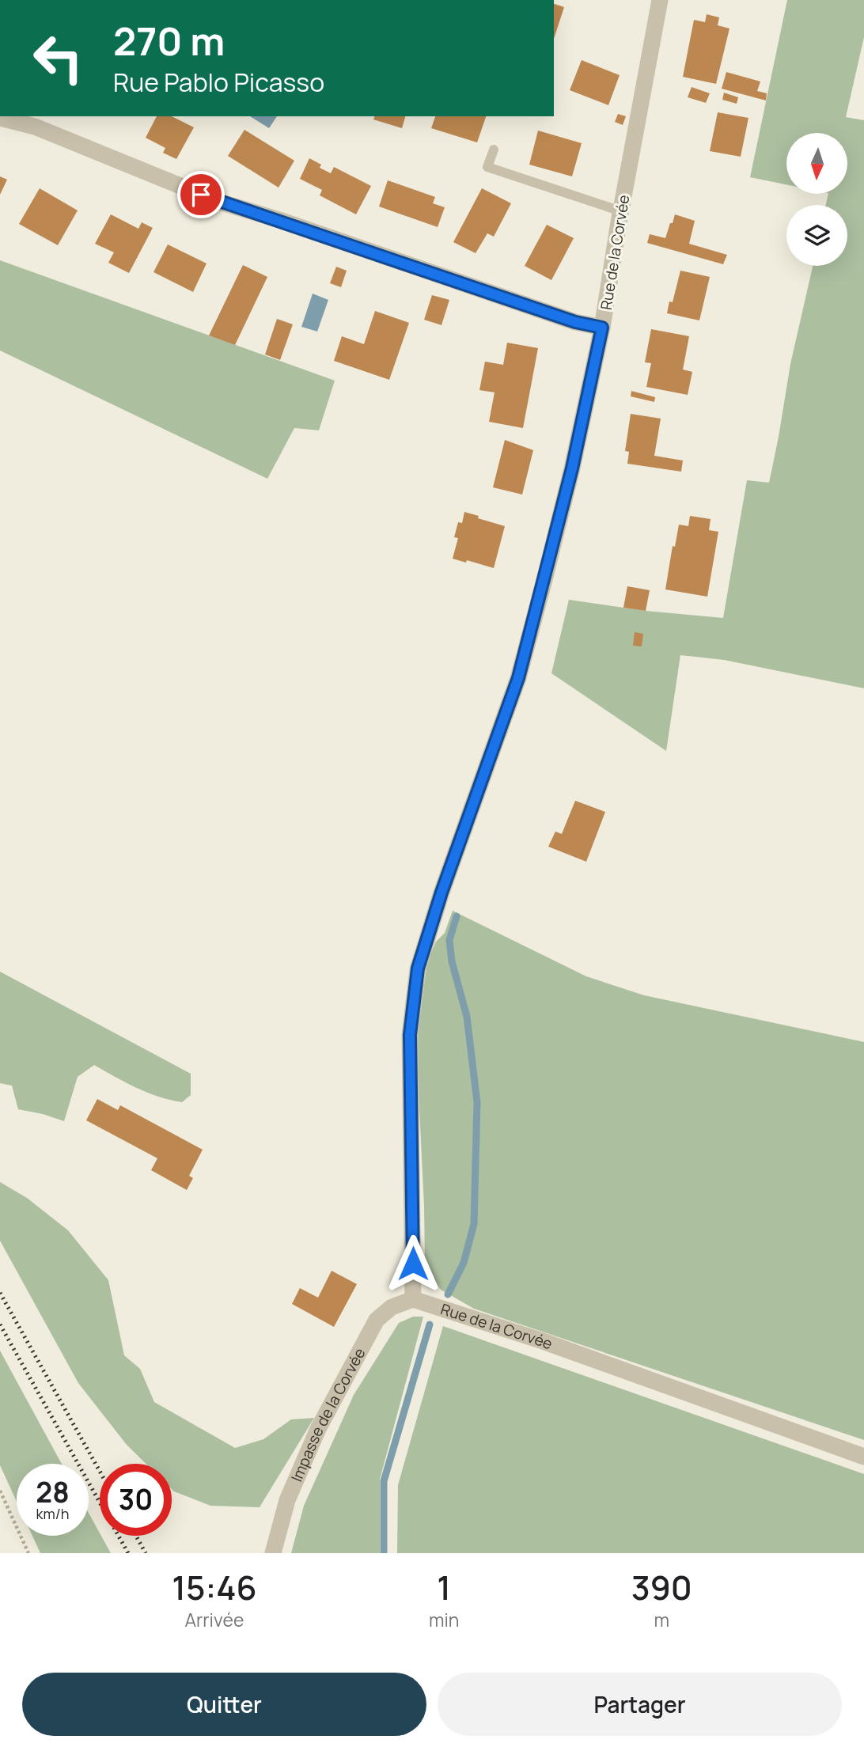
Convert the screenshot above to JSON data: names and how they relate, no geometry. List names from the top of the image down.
{
  "streets": {
    "street": ["Rue de la Corvée", "Impasse de la Corvée"]
  },
  "crossings": [
    ["Rue de la Corvée", "Impasse de la Corvée"]
  ],
  "north": "bottom",
  "page": {
    "turn": ["270 m", "Rue Pablo Picasso"],
    "speed": "28 km/h",
    "limit": "30",
    "eta": [
      "15:46",
      "Arrivée",
      "1",
      "min",
      "390",
      "m"
    ],
    "buttons": ["Quitter", "Partager"]
  }
}
